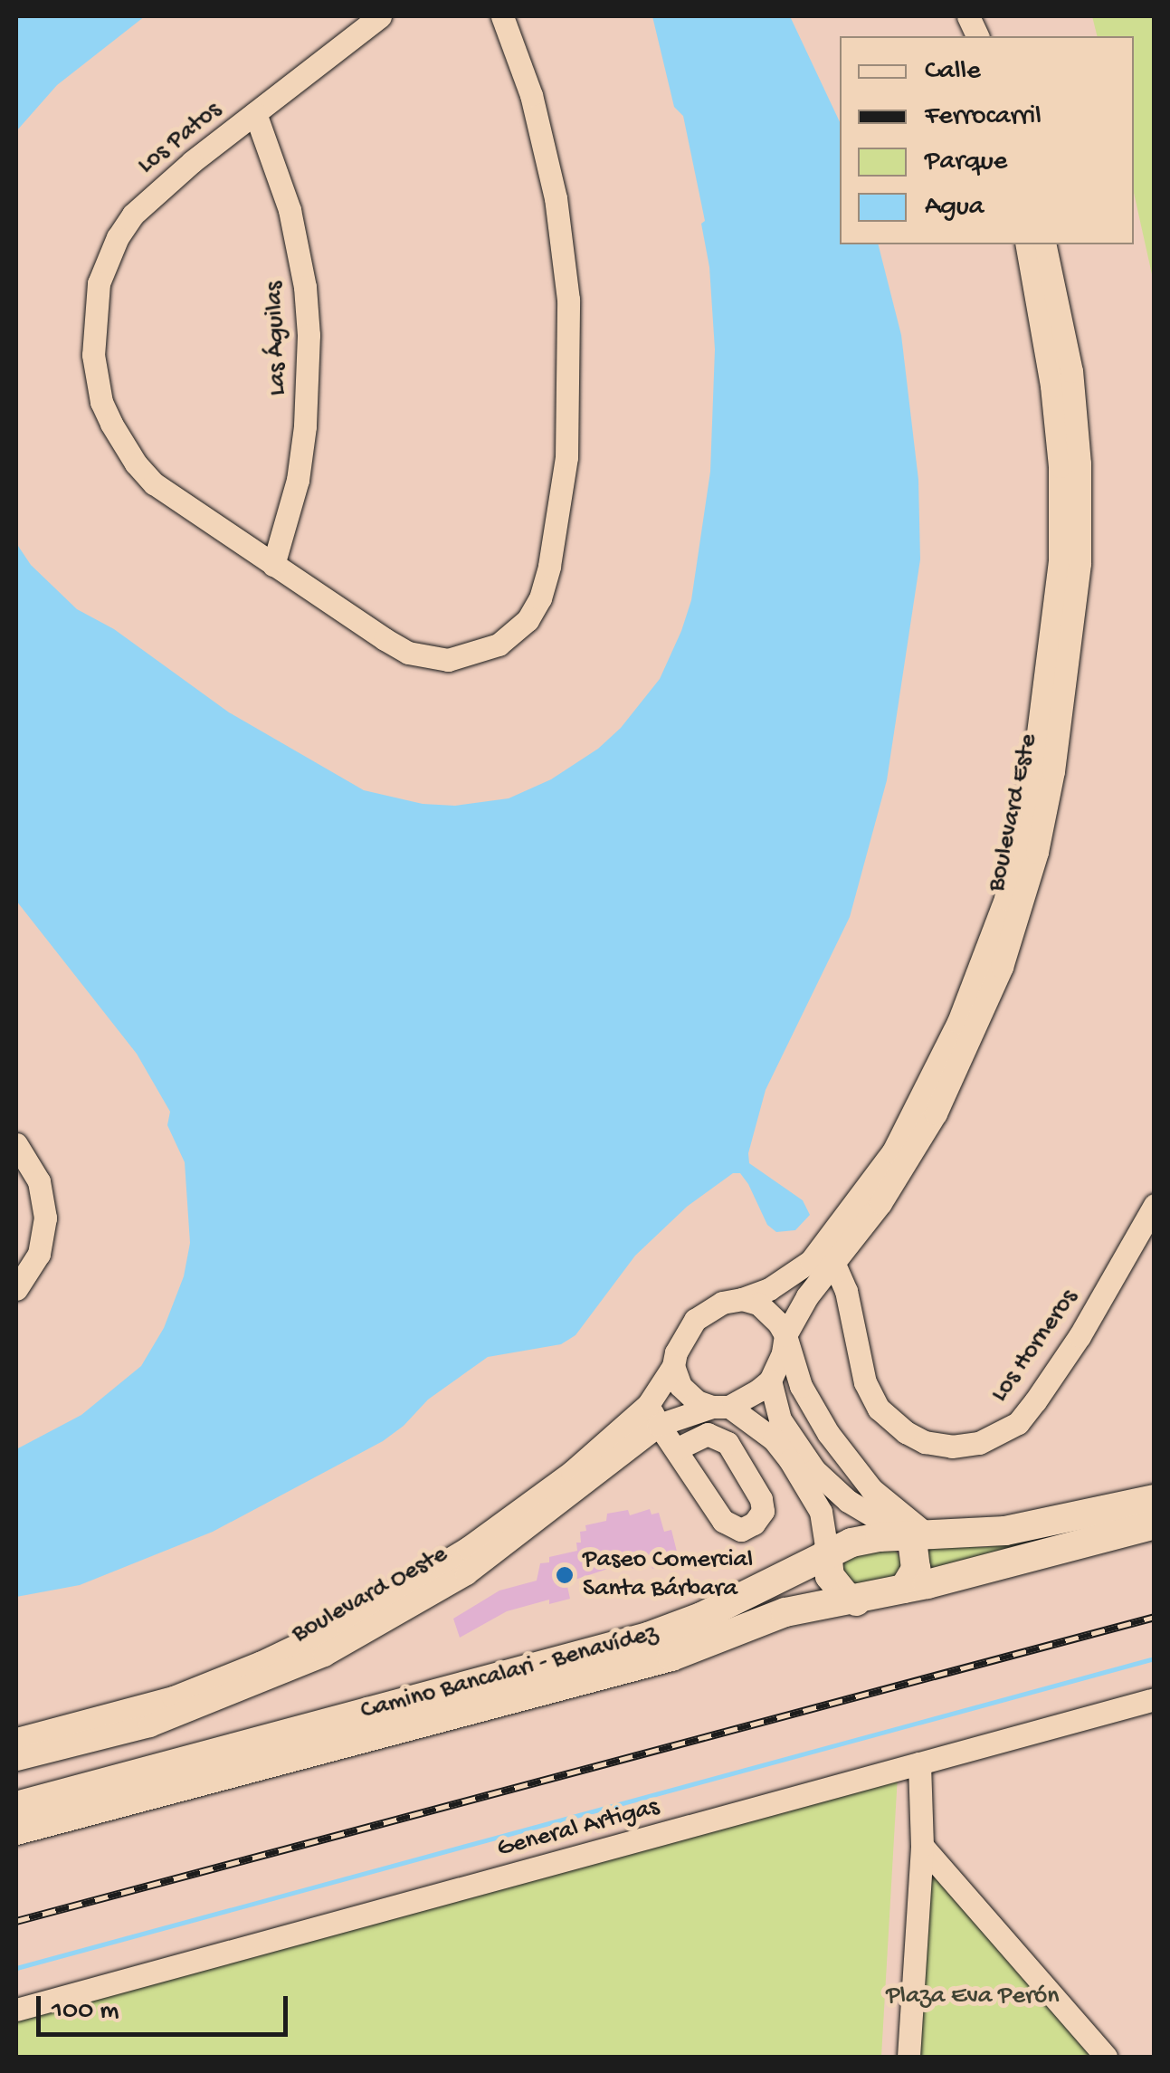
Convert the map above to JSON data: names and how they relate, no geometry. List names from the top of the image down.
{
  "streets": {
    "main road": ["Camino Bancalari - Benavídez"],
    "street": [
      "Los Patos",
      "Las Águilas",
      "Boulevard Este",
      "Los Horneros",
      "Boulevard Oeste",
      "General Artigas"
    ]
  },
  "crossings": [
    ["Los Patos", "Las Águilas"],
    ["Boulevard Este", "Los Horneros"],
    ["Boulevard Este", "Boulevard Oeste"]
  ],
  "parks": ["Plaza Eva Perón"],
  "places": ["Paseo Comercial Santa Bárbara"],
  "legend": [
    "Calle",
    "Ferrocarril",
    "Parque",
    "Agua"
  ],
  "scale_bar": "100 m"
}
